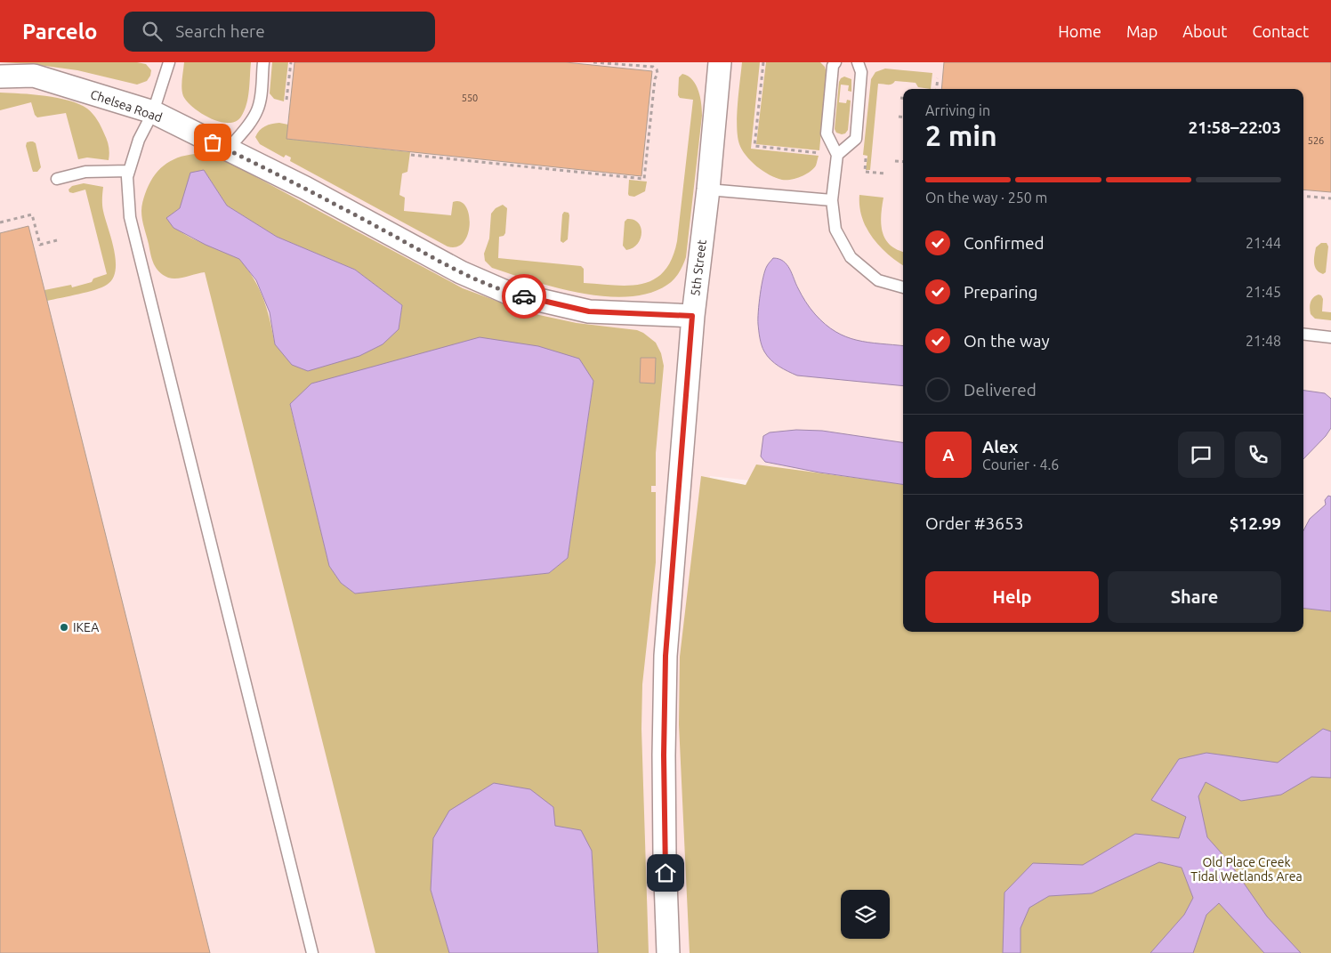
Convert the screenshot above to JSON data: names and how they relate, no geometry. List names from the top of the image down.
{
  "streets": {
    "street": ["Chelsea Road", "5th Street"]
  },
  "crossings": [
    ["Chelsea Road", "5th Street"]
  ],
  "parks": ["Old Place Creek Tidal Wetlands Area"],
  "places": ["IKEA"],
  "house_numbers": ["550", "526"],
  "page": {
    "header": "Parcelo",
    "search": "Search here",
    "nav": [
      "Home",
      "Map",
      "About",
      "Contact"
    ],
    "heading": ["2 min", "Arriving in", "21:58–22:03"],
    "panel": [
      "Alex",
      "Courier · 4.6",
      "Order #3653",
      "$12.99"
    ],
    "bar": "On the way · 250 m",
    "list": [
      ["Confirmed", "21:44"],
      ["Preparing", "21:45"],
      ["On the way", "21:48"],
      "Delivered"
    ],
    "round": "A",
    "buttons": ["Help", "Share"]
  }
}
